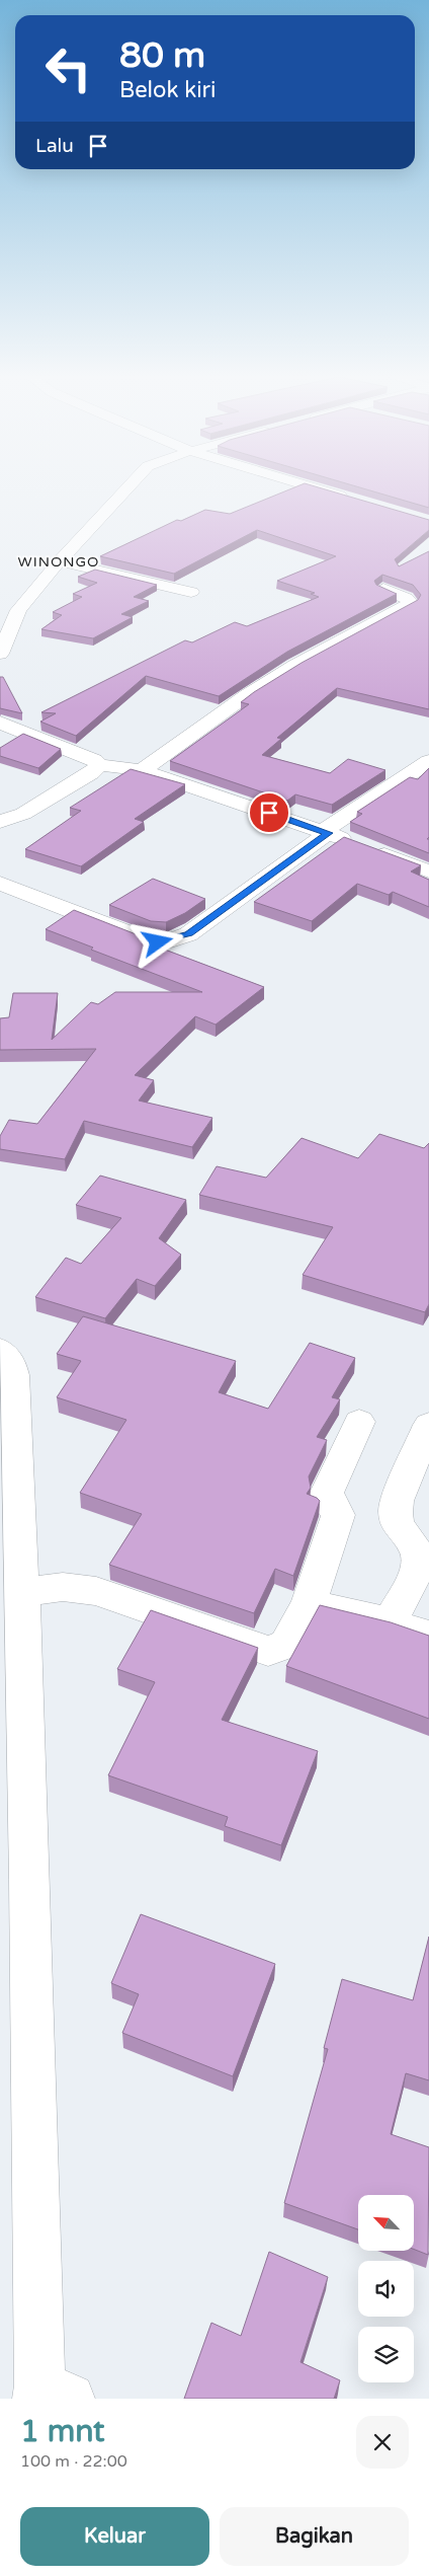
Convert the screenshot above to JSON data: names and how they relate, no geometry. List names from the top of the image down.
{
  "districts": ["WINONGO"],
  "north": "top left",
  "page": {
    "turn": ["80 m", "Belok kiri"],
    "then": "Lalu",
    "heading": ["1 mnt", "100 m · 22:00"],
    "buttons": ["Keluar", "Bagikan"]
  }
}
